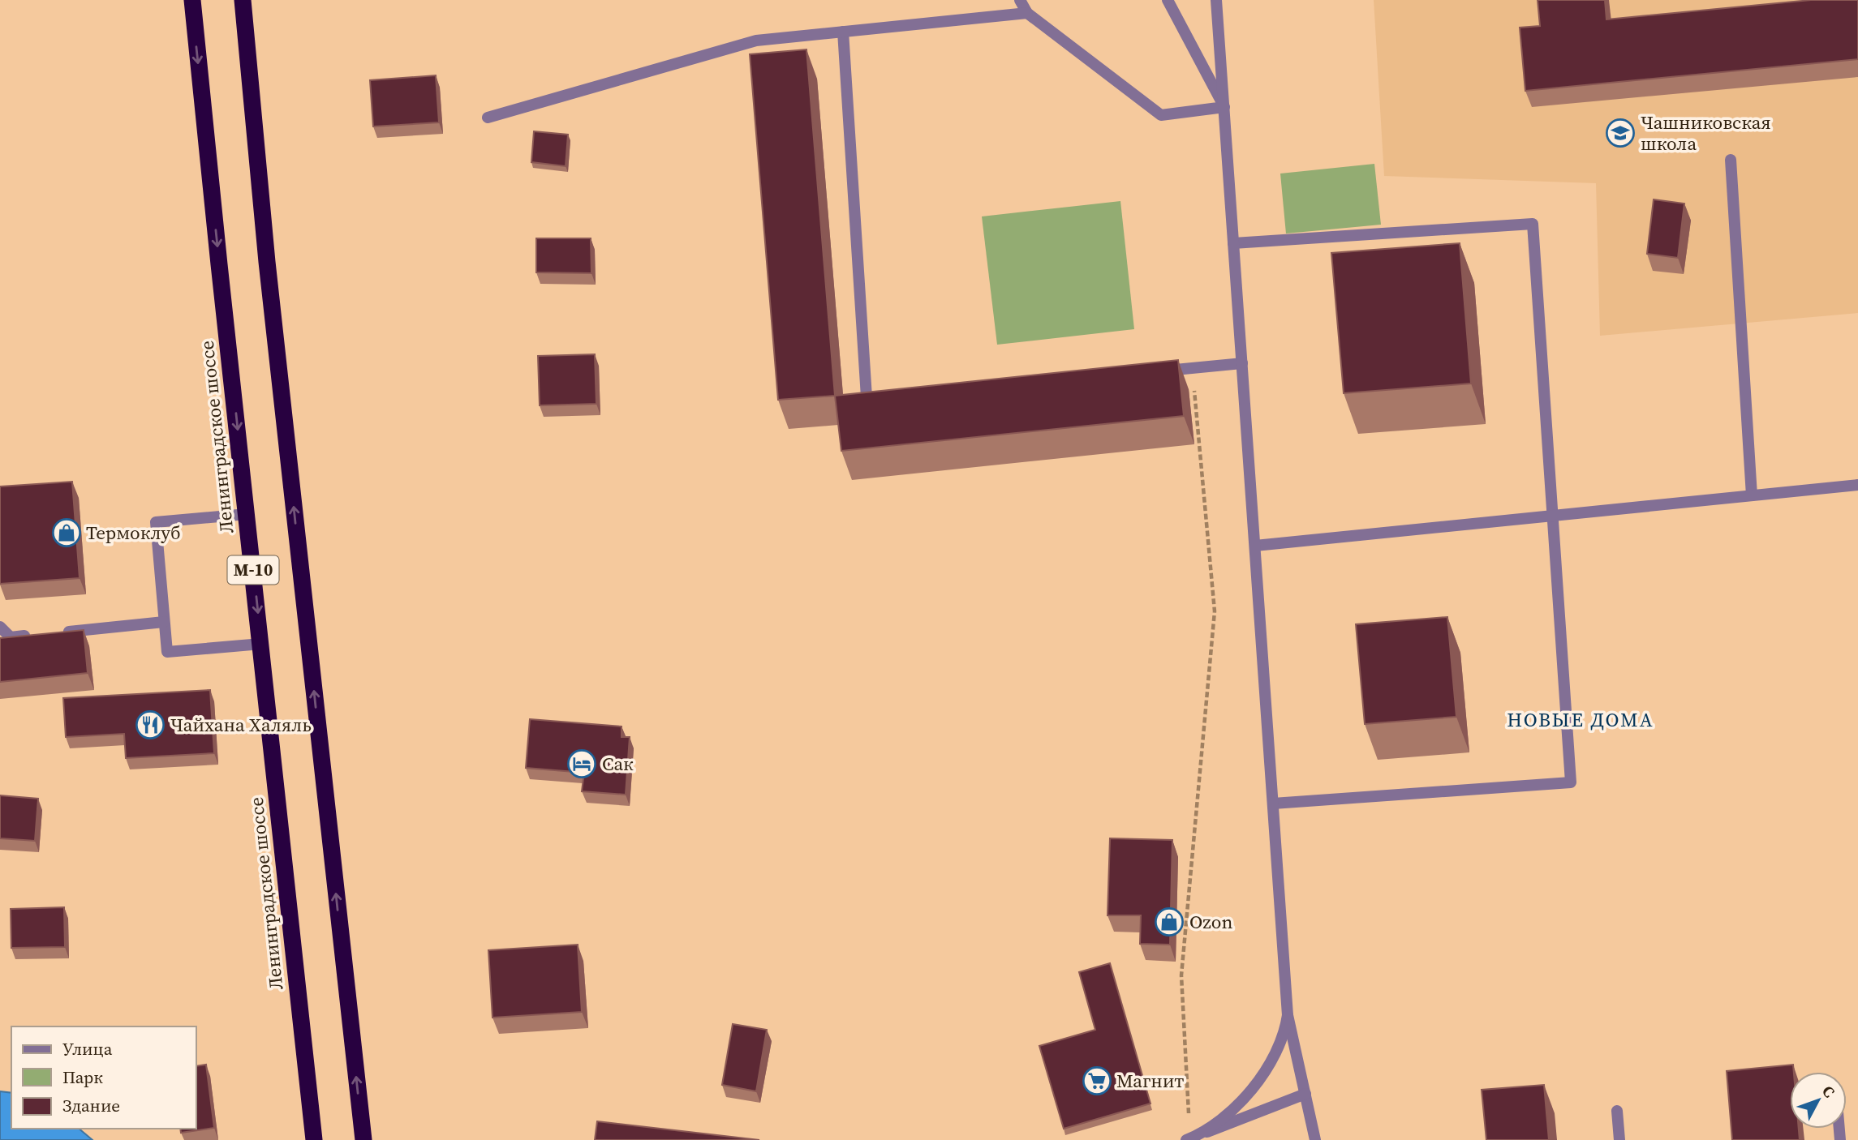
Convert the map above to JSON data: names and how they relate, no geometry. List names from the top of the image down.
{
  "streets": {
    "highway": ["Ленинградское шоссе", "М-10"]
  },
  "districts": ["НОВЫЕ ДОМА"],
  "places": {
    "school or university": ["Чашниковская школа"],
    "shop": ["Термоклуб", "Ozon"],
    "restaurant": ["Чайхана Халяль"],
    "hotel": ["Сак"],
    "supermarket": ["Магнит"]
  },
  "legend": ["Улица", "Парк", "Здание"],
  "north": "top right"
}
